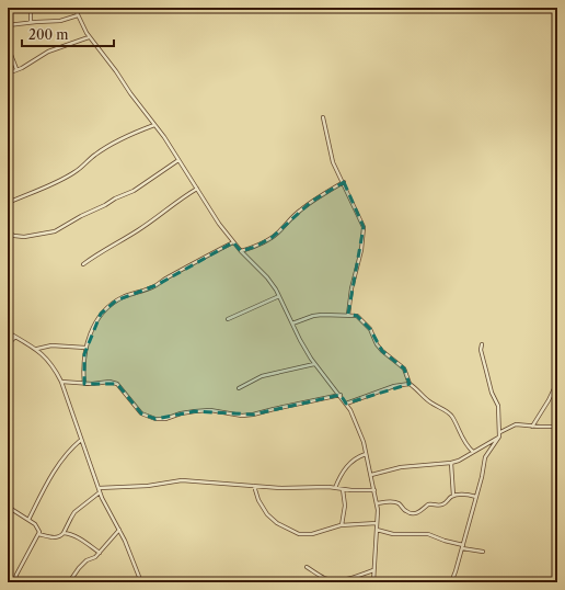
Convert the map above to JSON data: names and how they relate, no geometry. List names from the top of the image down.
{
  "scale_bar": "200 m"
}
